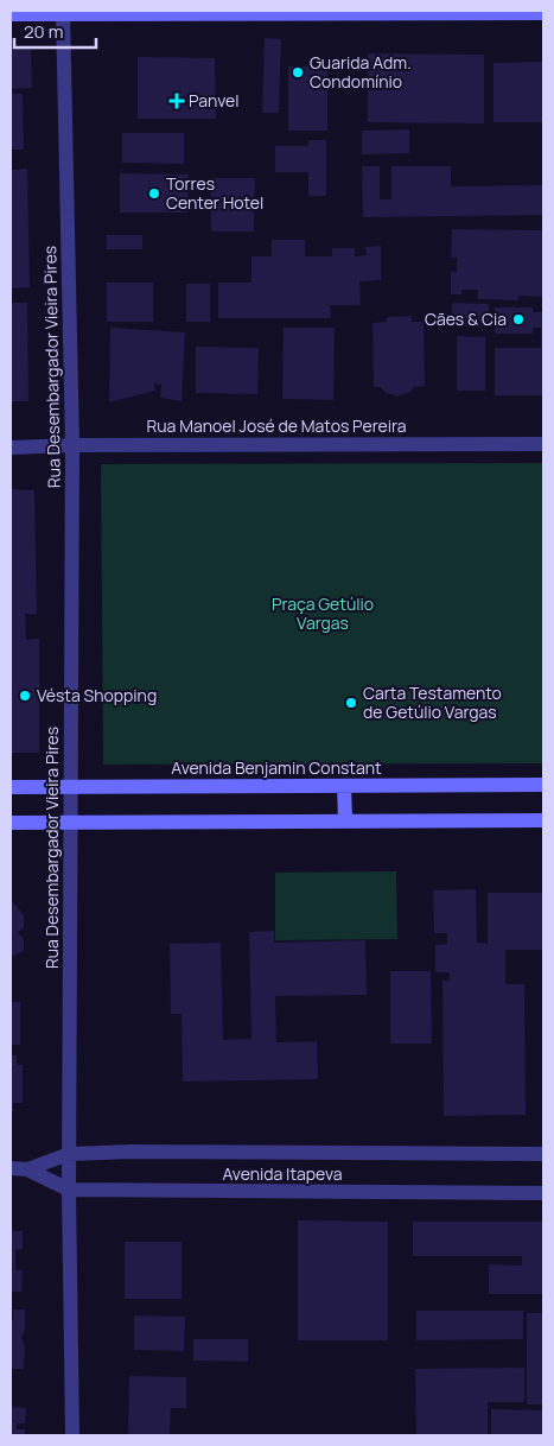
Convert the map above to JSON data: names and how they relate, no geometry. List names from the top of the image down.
{
  "streets": {
    "main road": ["Avenida Benjamin Constant"],
    "street": ["Rua Desembargador Vieira Pires", "Rua Manoel José de Matos Pereira", "Avenida Itapeva"]
  },
  "crossings": [
    ["Rua Desembargador Vieira Pires", "Rua Manoel José de Matos Pereira"],
    ["Rua Desembargador Vieira Pires", "Avenida Benjamin Constant"],
    ["Rua Desembargador Vieira Pires", "Avenida Itapeva"]
  ],
  "parks": ["Praça Getúlio Vargas"],
  "places": {
    "other": [
      "Guarida Adm. Condomínio",
      "Torres Center Hotel",
      "Cães & Cia",
      "Vésta Shopping",
      "Carta Testamento de Getúlio Vargas"
    ],
    "health": ["Panvel"]
  },
  "scale_bar": "20 m"
}
